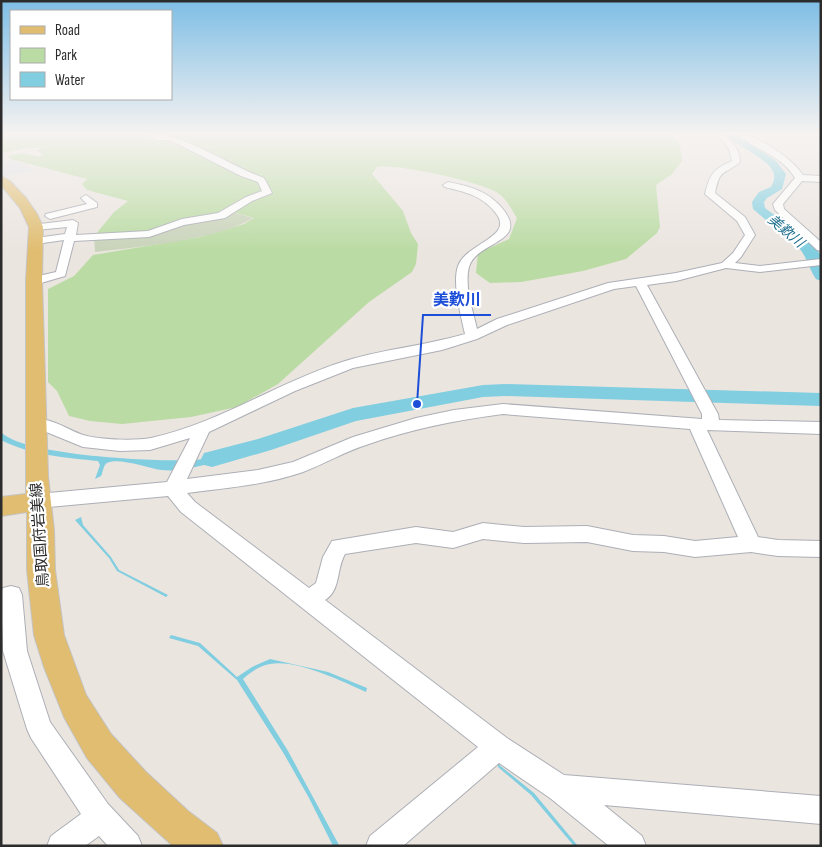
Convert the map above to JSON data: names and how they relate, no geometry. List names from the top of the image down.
{
  "streets": {
    "main road": ["鳥取国府岩美線"]
  },
  "water": ["美歎川"],
  "places": ["美歎川"],
  "legend": ["Road", "Park", "Water"]
}
